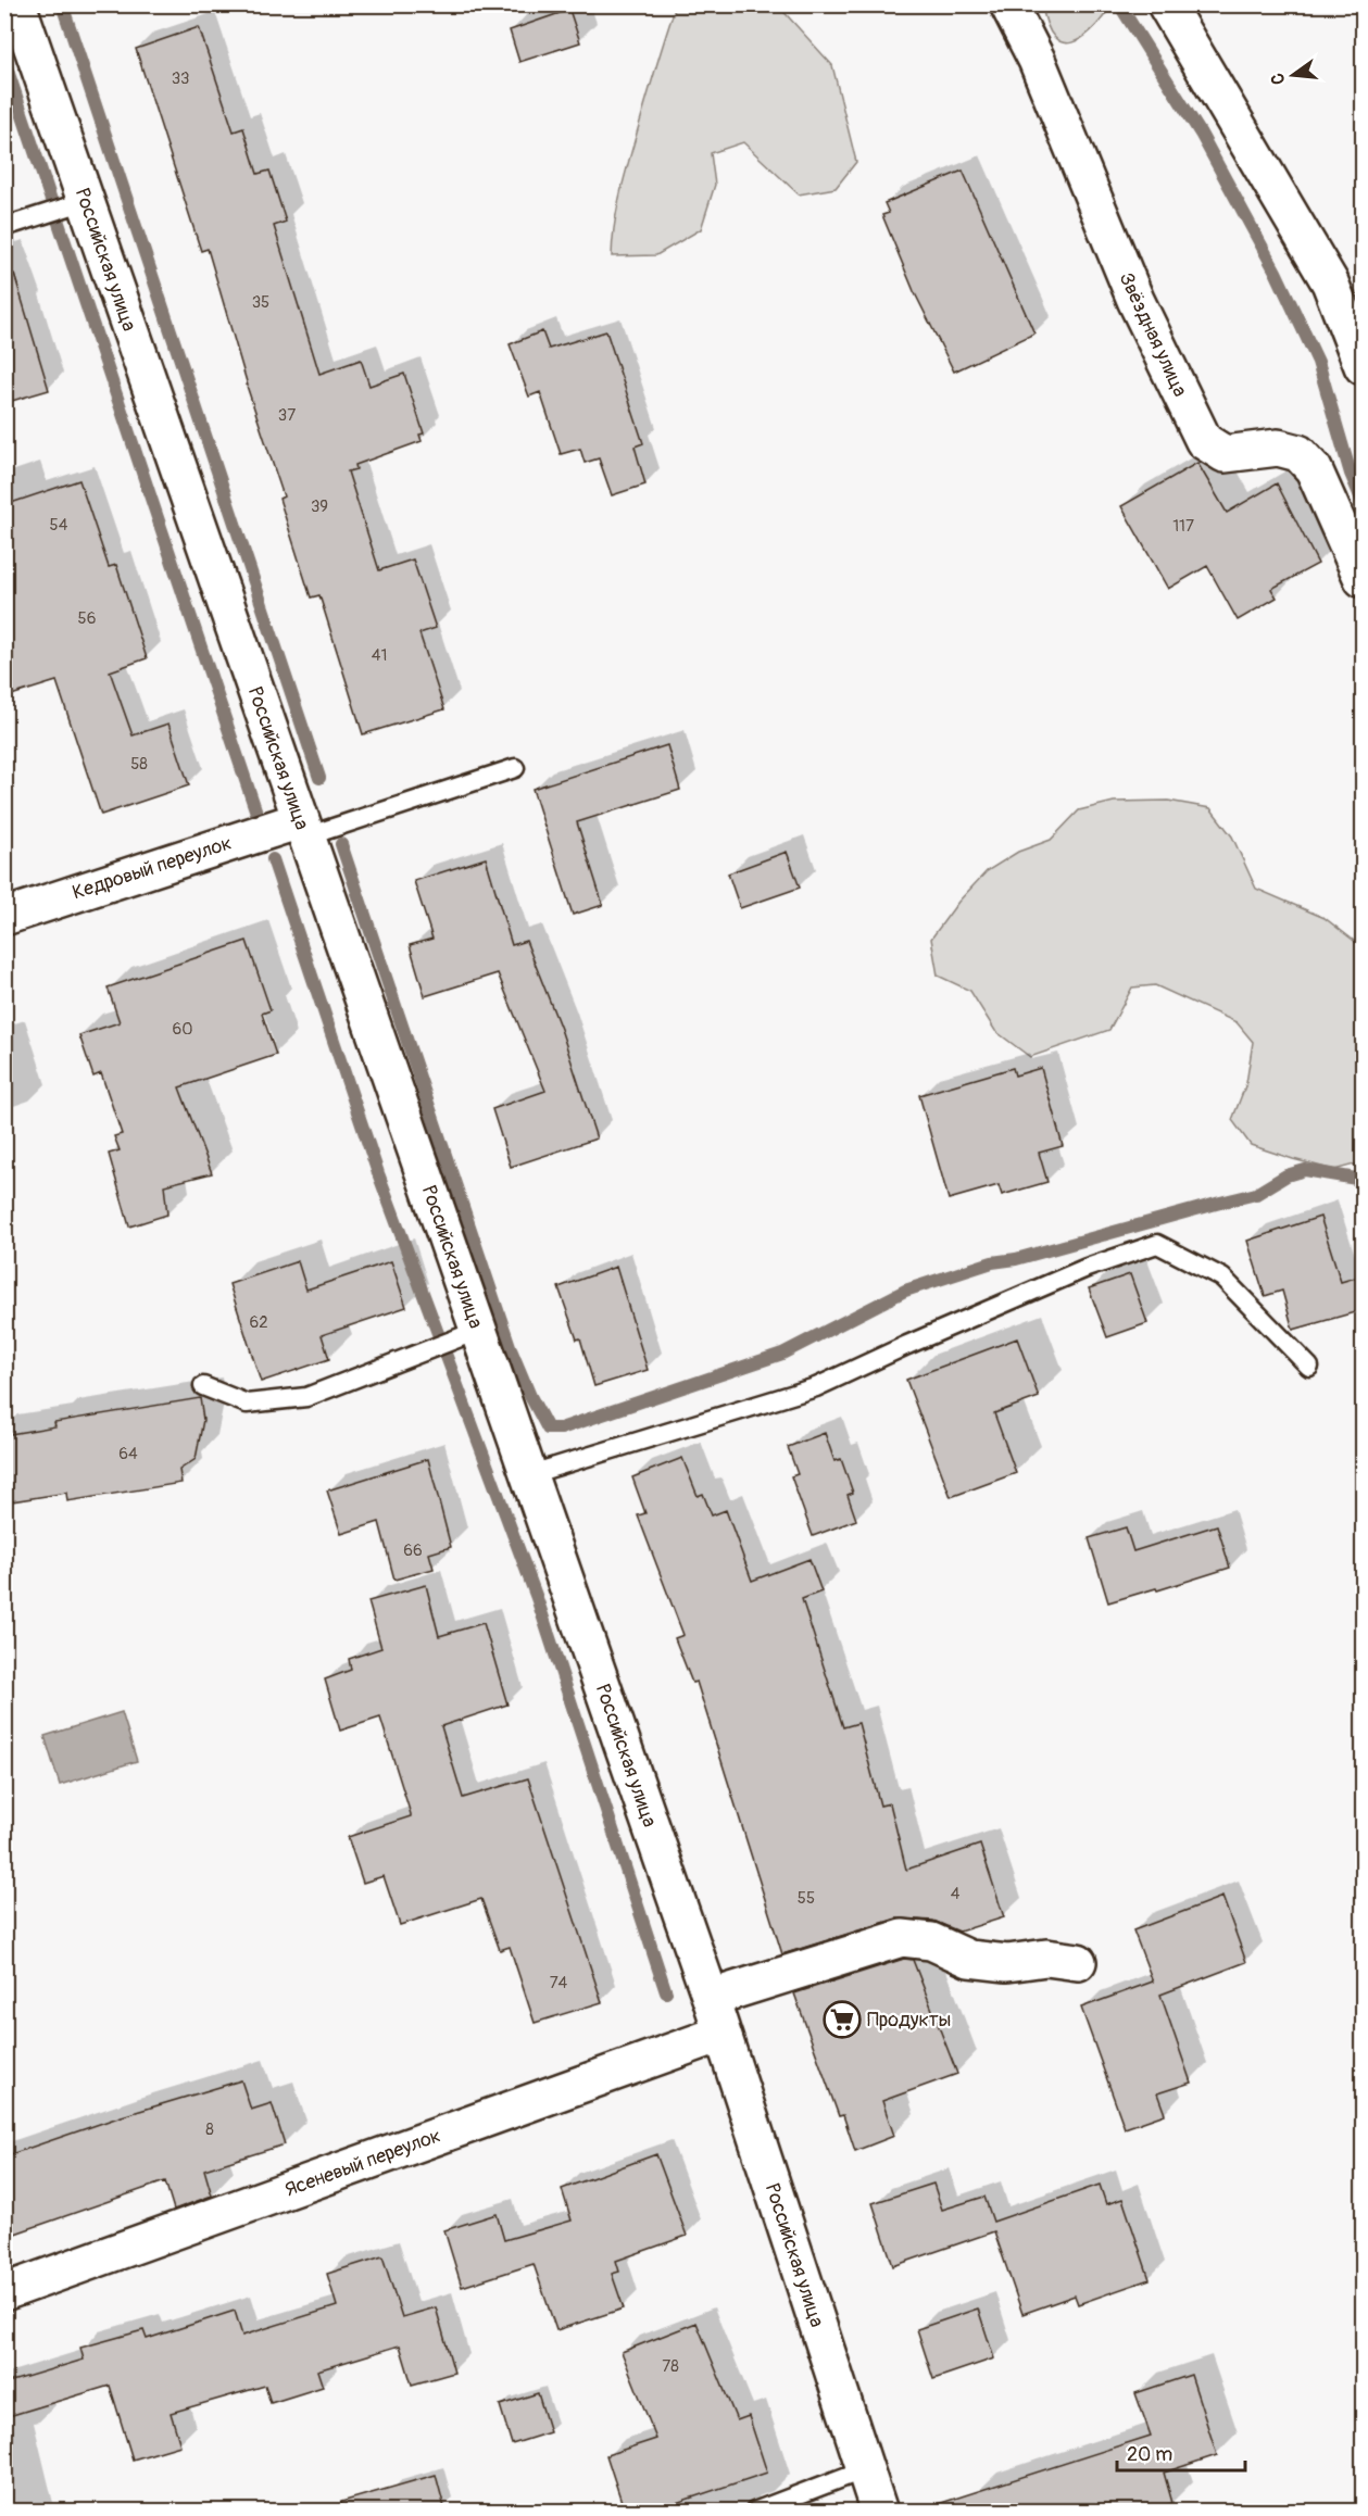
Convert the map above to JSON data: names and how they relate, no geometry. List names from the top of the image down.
{
  "streets": {
    "street": [
      "Российская улица",
      "Звёздная улица",
      "Кедровый переулок",
      "Ясеневый переулок"
    ]
  },
  "crossings": [
    ["Российская улица", "Кедровый переулок"],
    ["Российская улица", "Ясеневый переулок"]
  ],
  "places": {
    "supermarket": ["Продукты"]
  },
  "house_numbers": [
    "33",
    "35",
    "37",
    "39",
    "54",
    "117",
    "56",
    "41",
    "58",
    "60",
    "62",
    "64",
    "66",
    "4",
    "55",
    "74",
    "8",
    "78"
  ],
  "scale_bar": "20 m",
  "north": "left"
}
